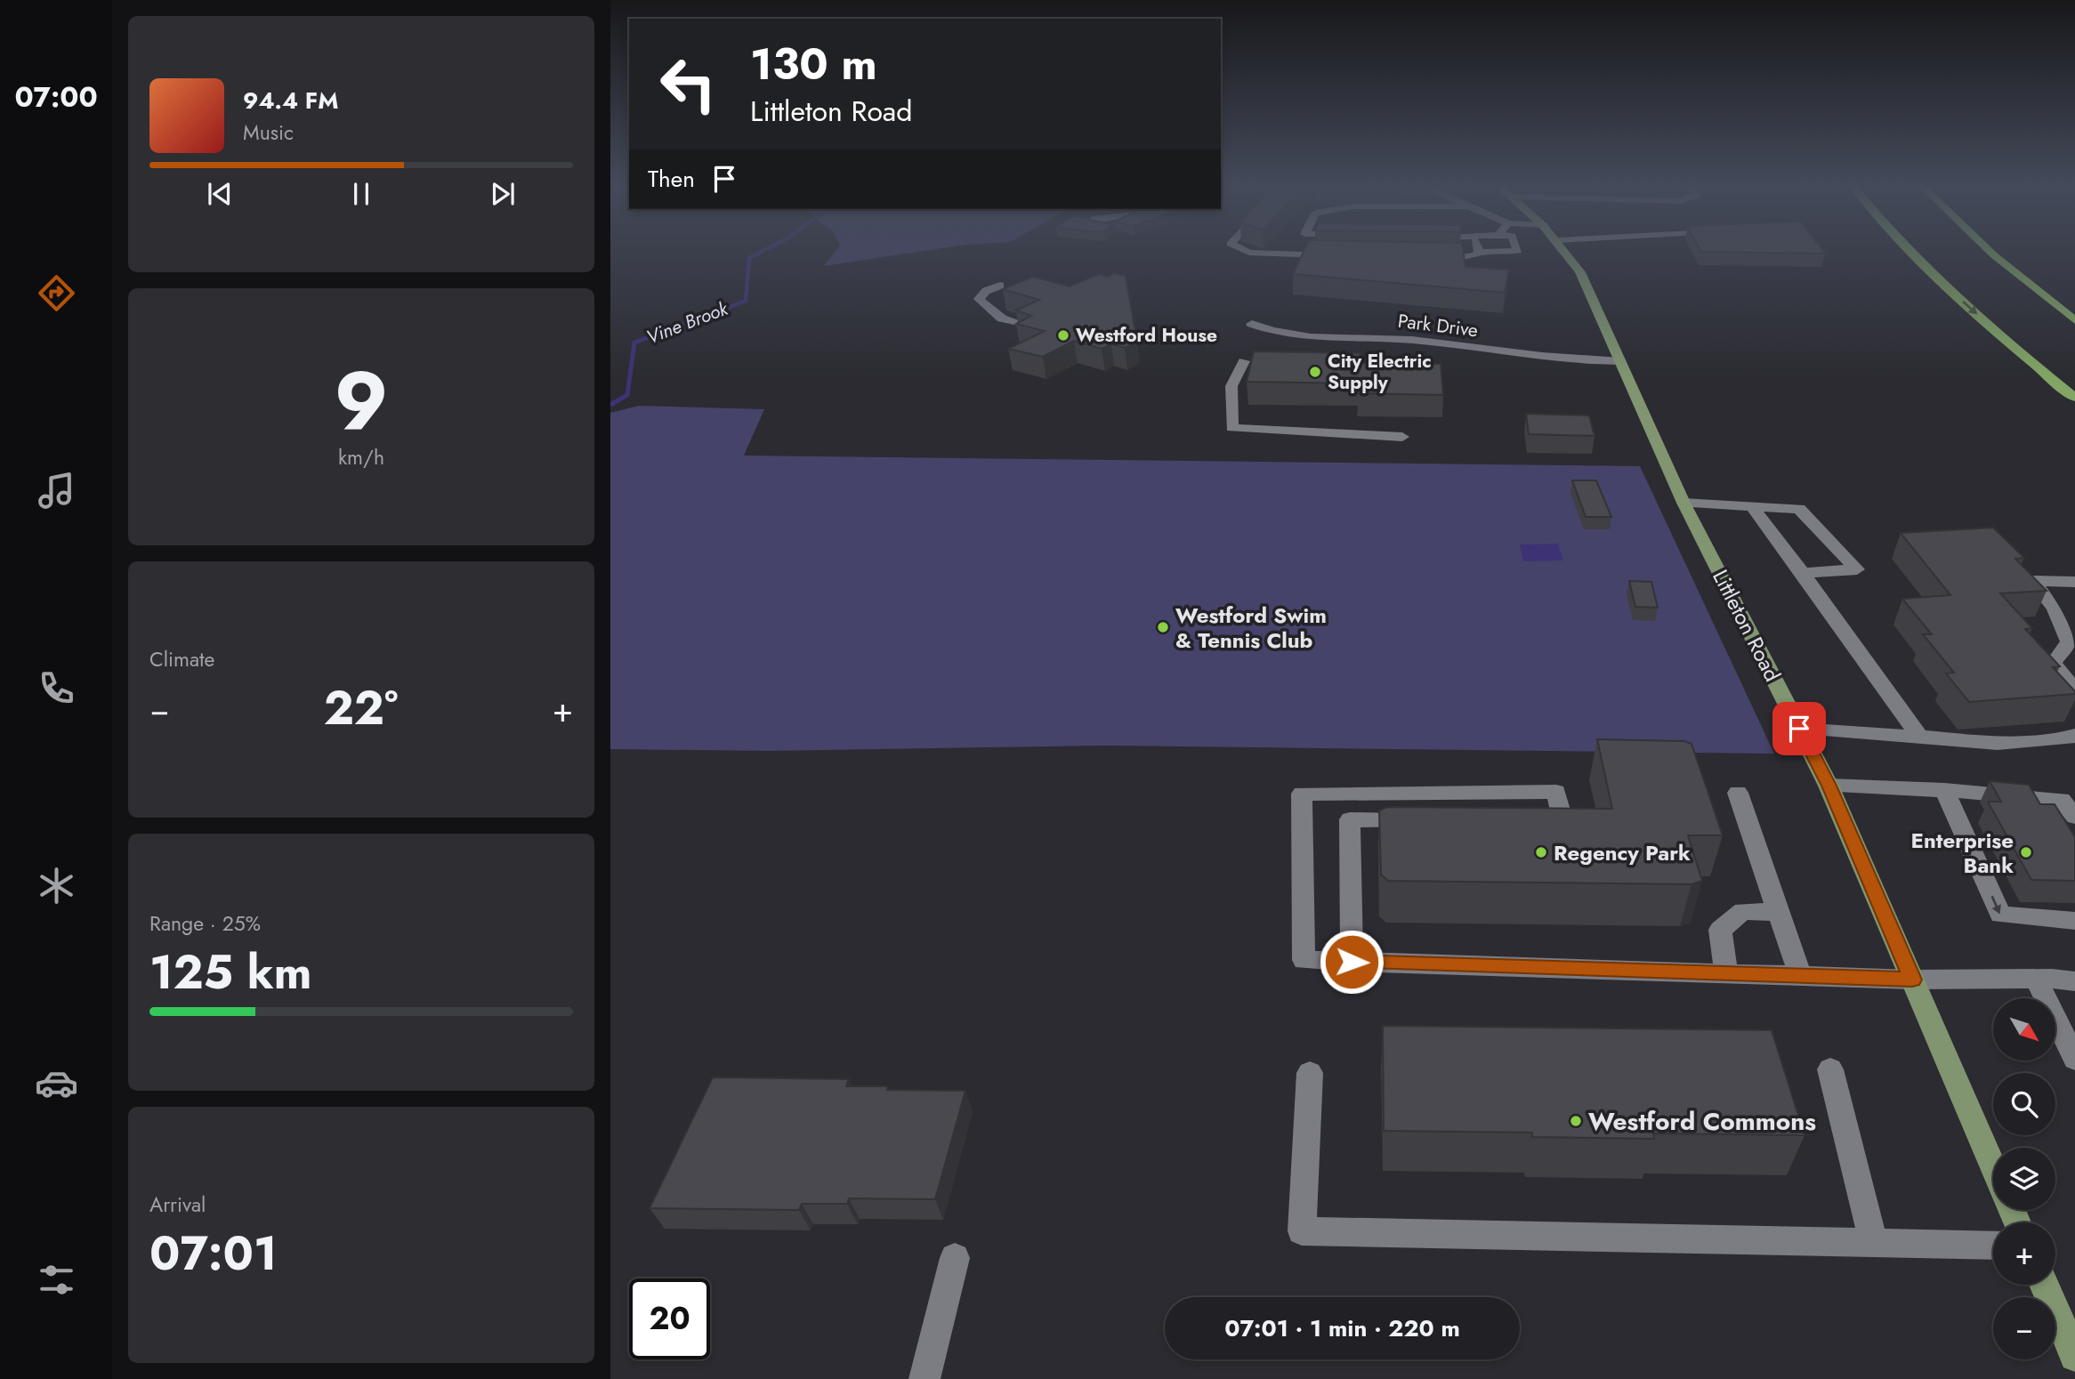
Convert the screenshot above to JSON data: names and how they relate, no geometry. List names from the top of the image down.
{
  "streets": {
    "main road": ["Littleton Road"],
    "street": ["Park Drive"]
  },
  "crossings": [
    ["Park Drive", "Littleton Road"]
  ],
  "water": ["Vine Brook"],
  "places": [
    "Westford House",
    "City Electric Supply",
    "Westford Swim & Tennis Club",
    "Regency Park",
    "Enterprise Bank",
    "Westford Commons"
  ],
  "north": "bottom right",
  "page": {
    "tabs": "07:00",
    "turn": ["130 m", "Littleton Road"],
    "song": ["94.4 FM", "Music"],
    "then": "Then",
    "tile": [
      ["9", "km/h"],
      "Climate",
      ["Range · 25%", "125 km"],
      ["Arrival", "07:01"]
    ],
    "heat": ["−", "22°", "+"],
    "map_buttons": ["+", "−"],
    "limit": "20",
    "trip": "07:01 · 1 min · 220 m"
  }
}
